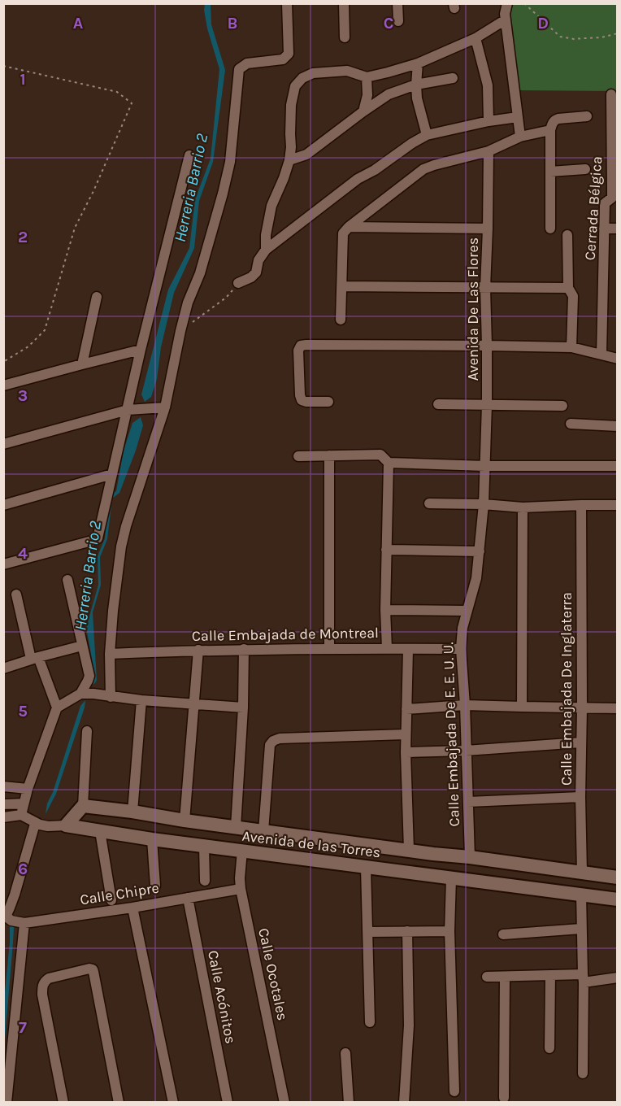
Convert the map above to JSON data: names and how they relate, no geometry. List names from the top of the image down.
{
  "streets": {
    "main road": ["Avenida de las Torres"],
    "street": [
      "Cerrada Bélgica",
      "Avenida De Las Flores",
      "Calle Embajada de Montreal",
      "Calle Embajada De Inglaterra",
      "Calle Embajada De E. E. U. U.",
      "Calle Chipre",
      "Calle Ocotales",
      "Calle Acónitos"
    ]
  },
  "crossings": [
    ["Avenida De Las Flores", "Calle Embajada De E. E. U. U."],
    ["Calle Embajada de Montreal", "Calle Embajada De E. E. U. U."],
    ["Avenida de las Torres", "Calle Ocotales"],
    ["Calle Chipre", "Calle Ocotales"],
    ["Calle Chipre", "Calle Acónitos"]
  ],
  "water": ["Herreria Barrio 2"],
  "grid": {
    "columns": [
      "A",
      "B",
      "C",
      "D"
    ],
    "rows": [
      "1",
      "2",
      "3",
      "4",
      "5",
      "6",
      "7"
    ]
  }
}
